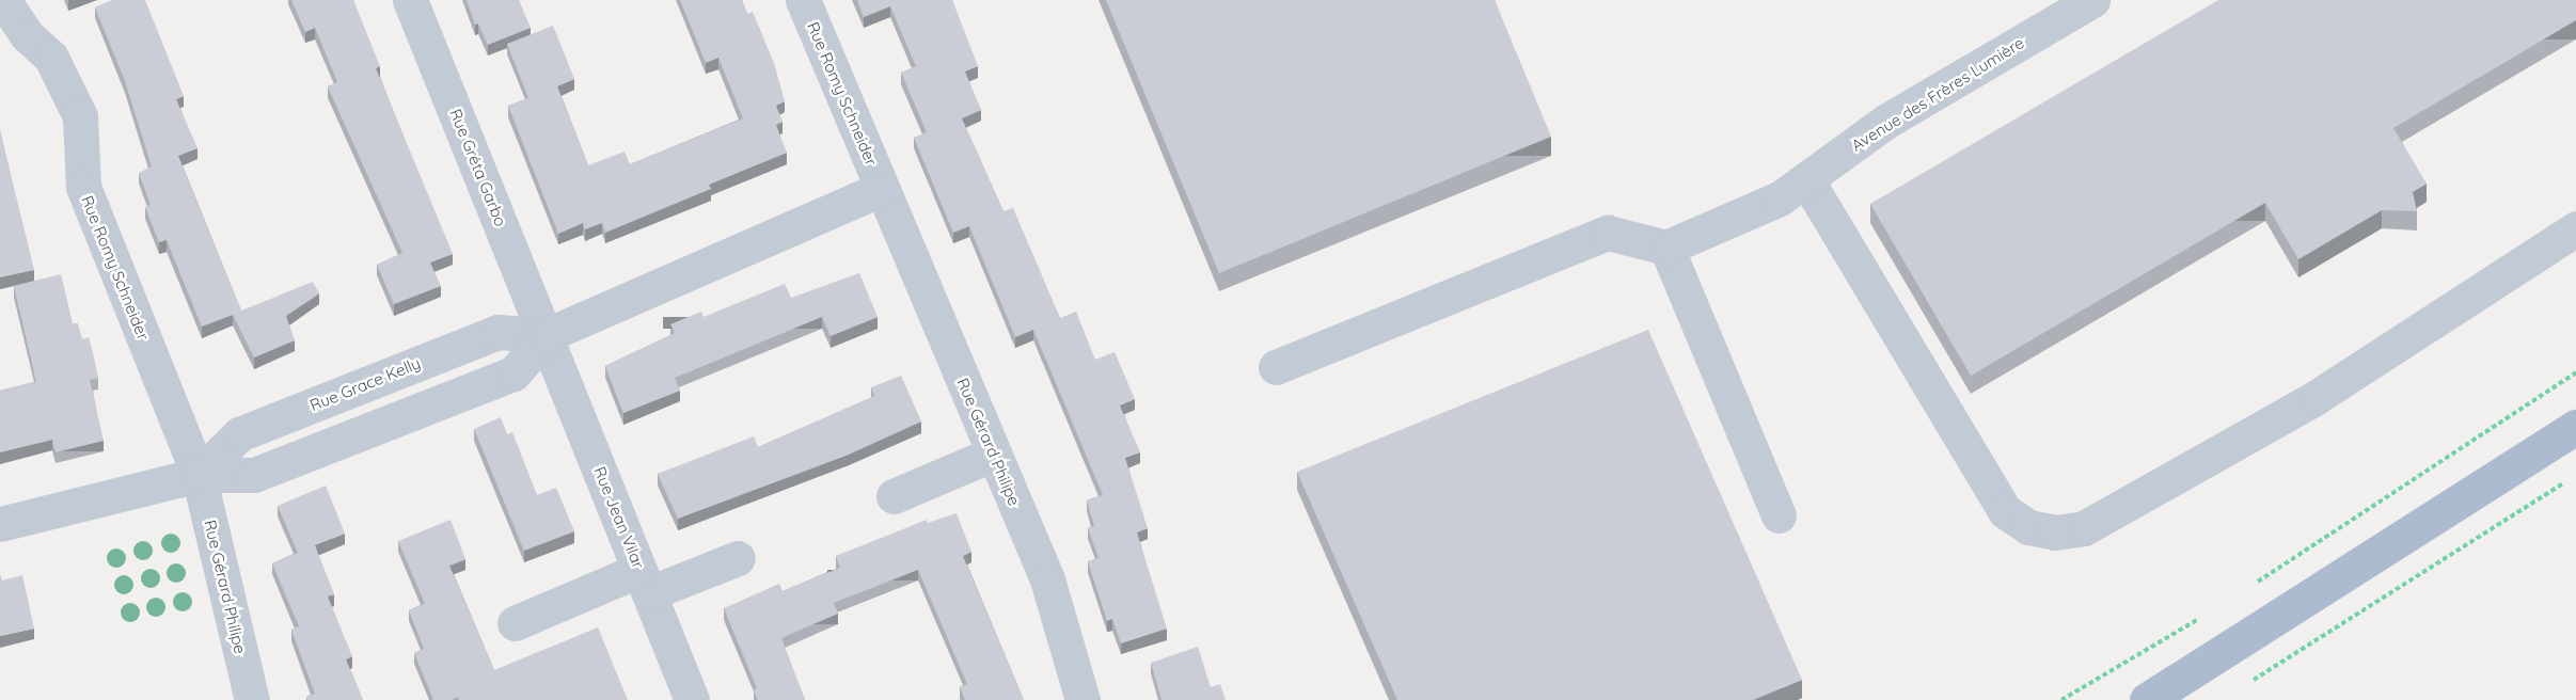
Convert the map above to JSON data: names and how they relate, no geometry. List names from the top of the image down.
{
  "streets": {
    "street": [
      "Rue Romy Schneider",
      "Avenue des Frères Lumière",
      "Rue Gréta Garbo",
      "Rue Gérard Philipe",
      "Rue Jean Vilar"
    ]
  },
  "crossings": [
    ["Rue Romy Schneider", "Rue Gérard Philipe"],
    ["Rue Gréta Garbo", "Rue Jean Vilar"]
  ]
}
